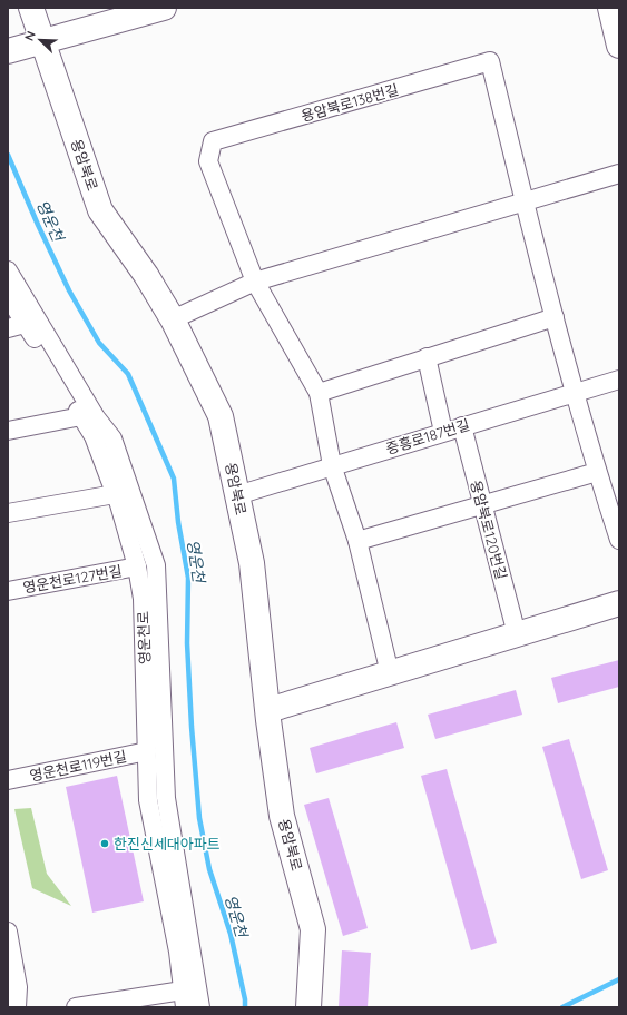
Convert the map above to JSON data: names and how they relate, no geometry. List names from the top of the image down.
{
  "streets": {
    "street": [
      "용암북로138번길",
      "용암북로",
      "중흥로187번길",
      "용암북로120번길",
      "영운천로127번길",
      "영운천로",
      "영운천로119번길"
    ]
  },
  "crossings": [
    ["용암북로138번길", "중흥로187번길"],
    ["용암북로", "중흥로187번길"],
    ["중흥로187번길", "용암북로120번길"],
    ["영운천로127번길", "영운천로"],
    ["영운천로", "영운천로119번길"]
  ],
  "water": ["영운천"],
  "places": ["한진신세대아파트"],
  "north": "top left"
}
